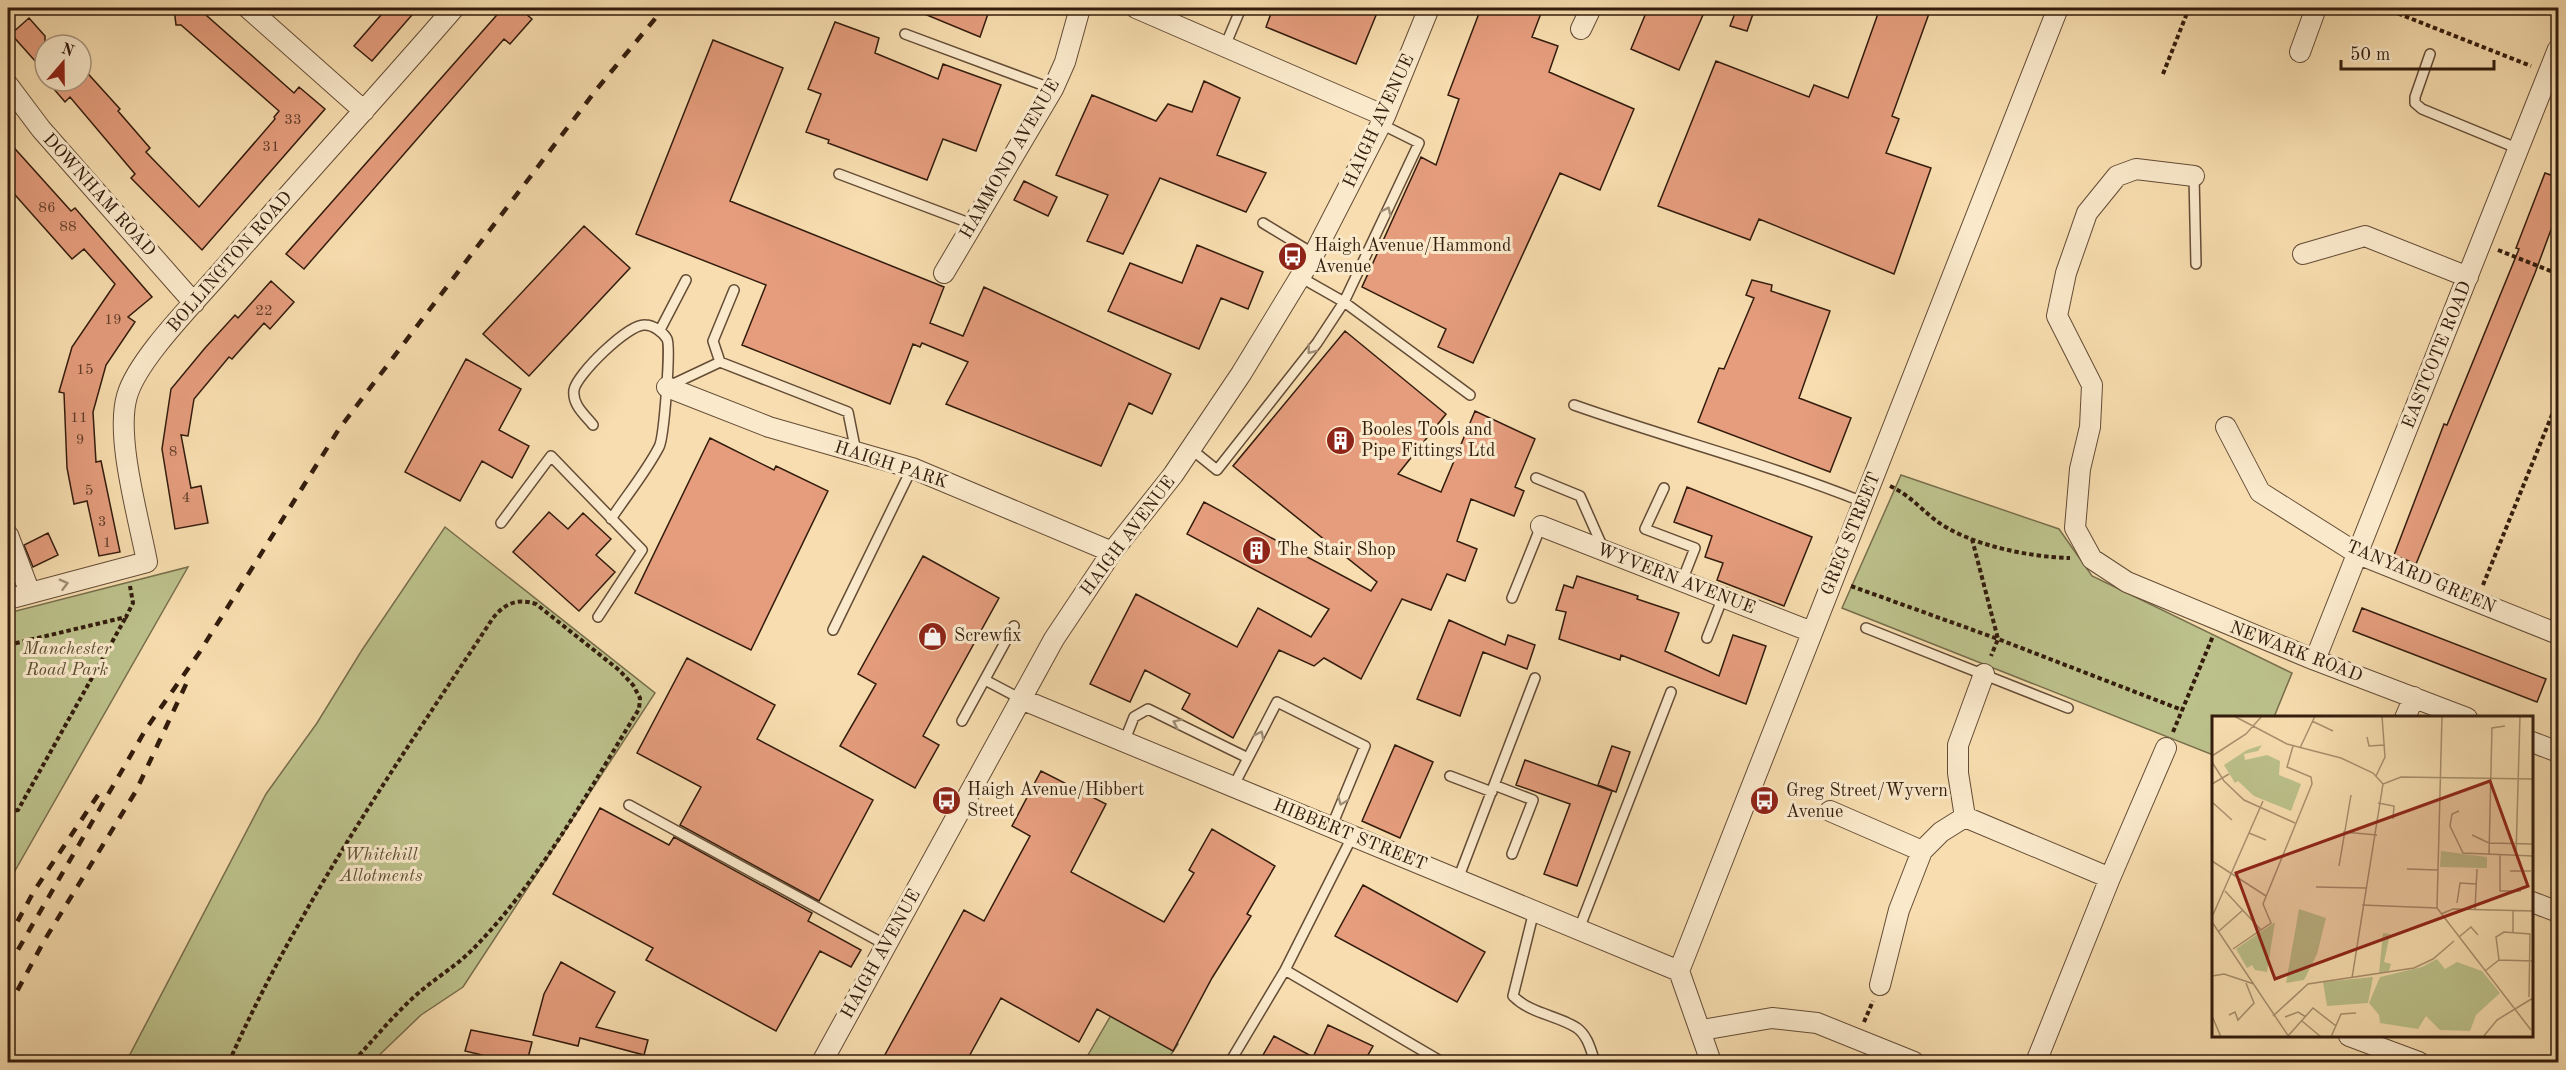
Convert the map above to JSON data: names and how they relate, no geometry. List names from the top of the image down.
{
  "streets": {
    "street": [
      "HAIGH AVENUE",
      "HAMMOND AVENUE",
      "DOWNHAM ROAD",
      "BOLLINGTON ROAD",
      "EASTCOTE ROAD",
      "HAIGH PARK",
      "GREG STREET",
      "TANYARD GREEN",
      "WYVERN AVENUE",
      "NEWARK ROAD",
      "HIBBERT STREET"
    ]
  },
  "crossings": [
    ["HAIGH AVENUE", "HAIGH PARK"],
    ["HAIGH AVENUE", "HIBBERT STREET"],
    ["DOWNHAM ROAD", "BOLLINGTON ROAD"],
    ["EASTCOTE ROAD", "TANYARD GREEN"],
    ["EASTCOTE ROAD", "NEWARK ROAD"],
    ["GREG STREET", "WYVERN AVENUE"],
    ["GREG STREET", "HIBBERT STREET"]
  ],
  "parks": ["Manchester Road Park", "Whitehill Allotments"],
  "places": {
    "bus stop": ["Haigh Avenue/Hammond Avenue", "Haigh Avenue/Hibbert Street", "Greg Street/Wyvern Avenue"],
    "building": ["Booles Tools and Pipe Fittings Ltd", "The Stair Shop"],
    "shop": ["Screwfix"]
  },
  "house_numbers": [
    "33",
    "31",
    "86",
    "88",
    "22",
    "19",
    "15",
    "11",
    "9",
    "8",
    "5",
    "4",
    "3",
    "1"
  ],
  "scale_bar": "50 m",
  "north": "top"
}
